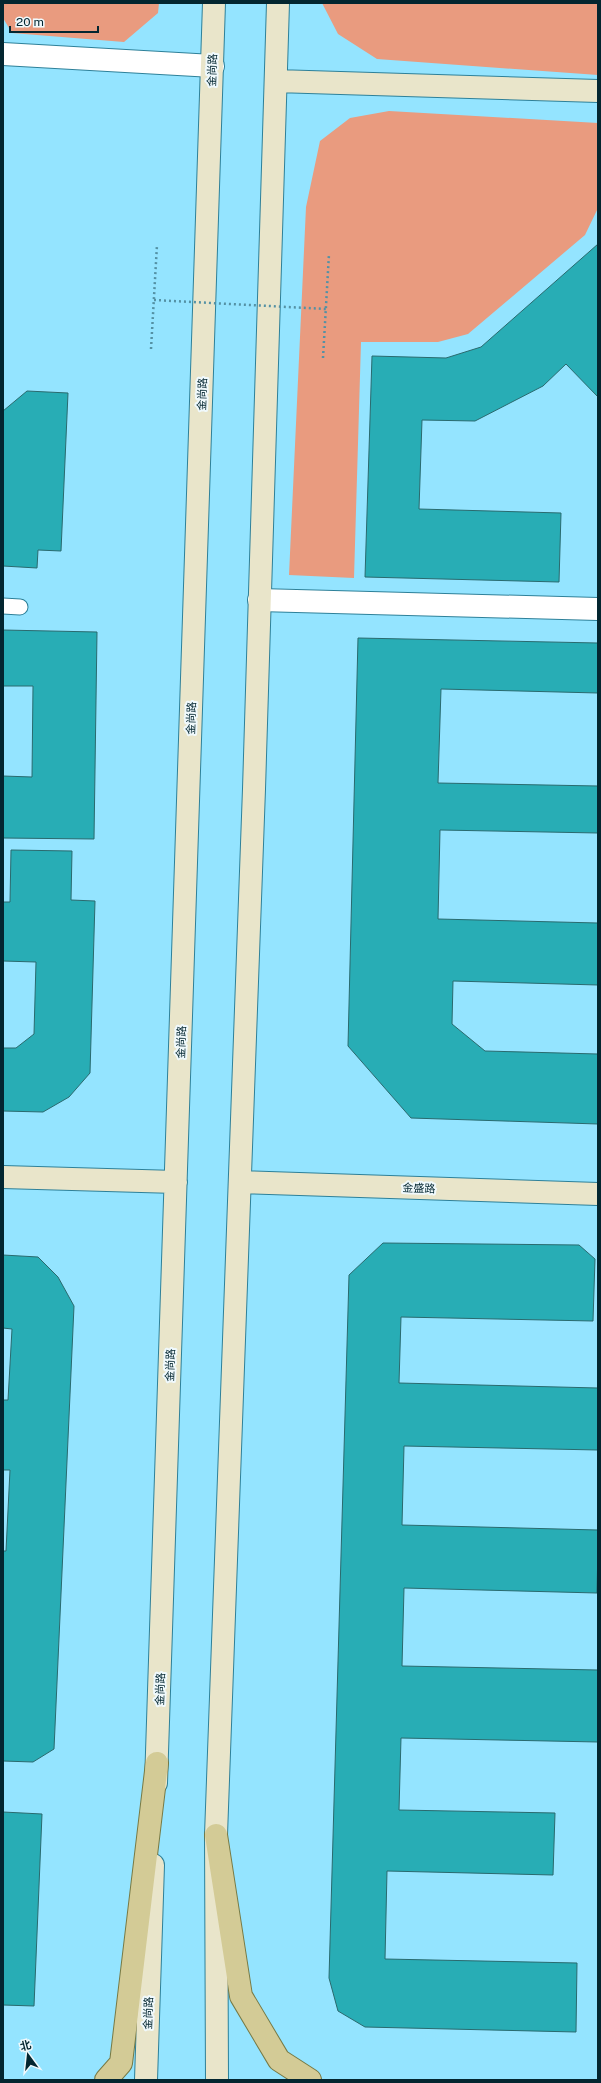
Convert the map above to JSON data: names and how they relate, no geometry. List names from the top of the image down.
{
  "streets": {
    "main road": ["金尚路", "金盛路"]
  },
  "scale_bar": "20 m",
  "north": "top"
}
